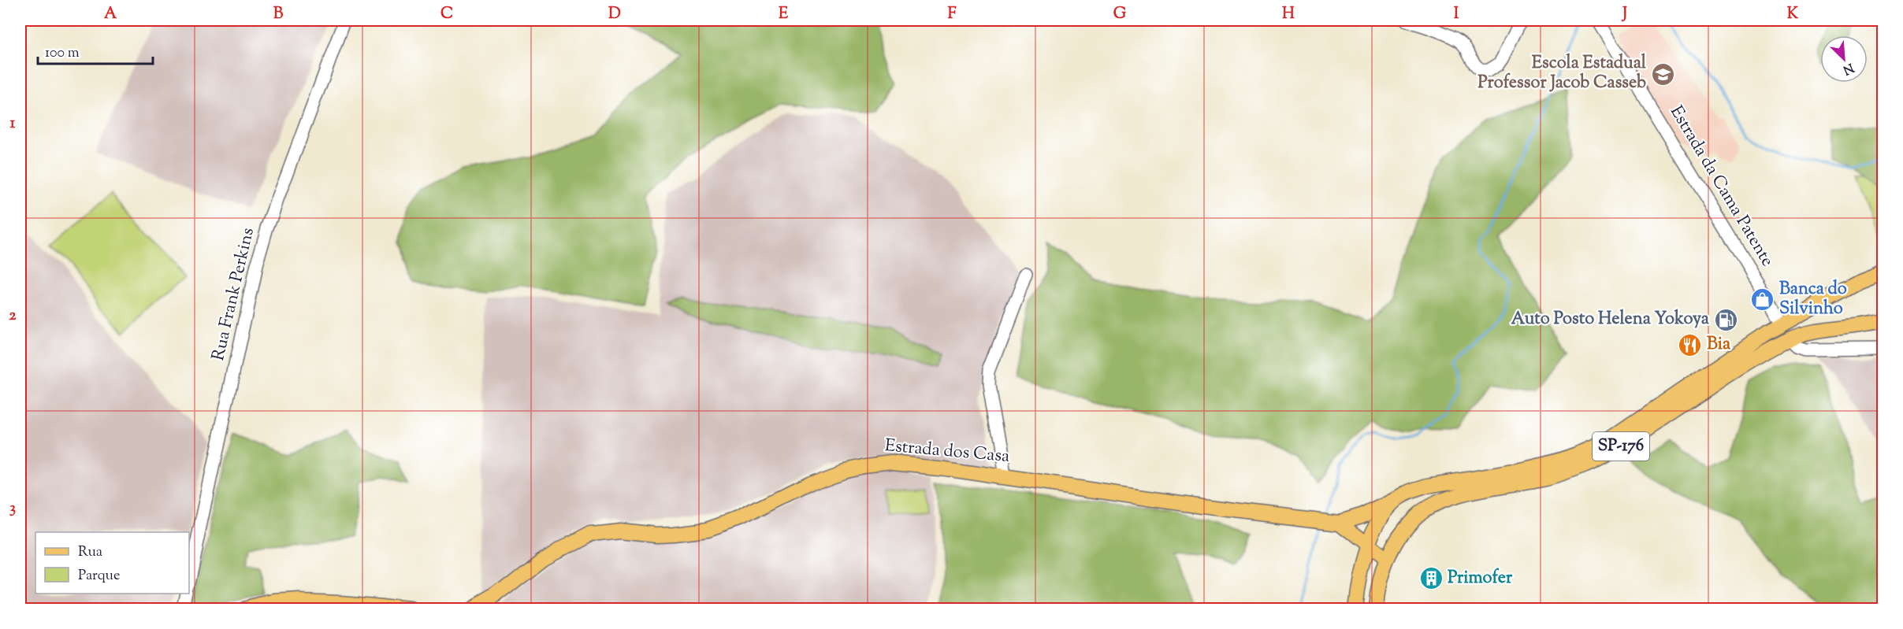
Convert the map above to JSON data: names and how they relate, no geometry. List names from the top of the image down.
{
  "streets": {
    "main road": ["SP-176", "Estrada dos Casa"],
    "street": ["Estrada da Cama Patente", "Rua Frank Perkins"]
  },
  "crossings": [
    ["Estrada da Cama Patente", "SP-176"]
  ],
  "places": {
    "school or university": ["Escola Estadual Professor Jacob Casseb"],
    "shop": ["Banca do Silvinho"],
    "fuel station": ["Auto Posto Helena Yokoya"],
    "restaurant": ["Bia"],
    "building": ["Primofer"]
  },
  "legend": ["Rua", "Parque"],
  "scale_bar": "100 m",
  "north": "bottom right",
  "grid": {
    "columns": [
      "A",
      "B",
      "C",
      "D",
      "E",
      "F",
      "G",
      "H",
      "I",
      "J",
      "K"
    ],
    "rows": ["1", "2", "3"]
  }
}
